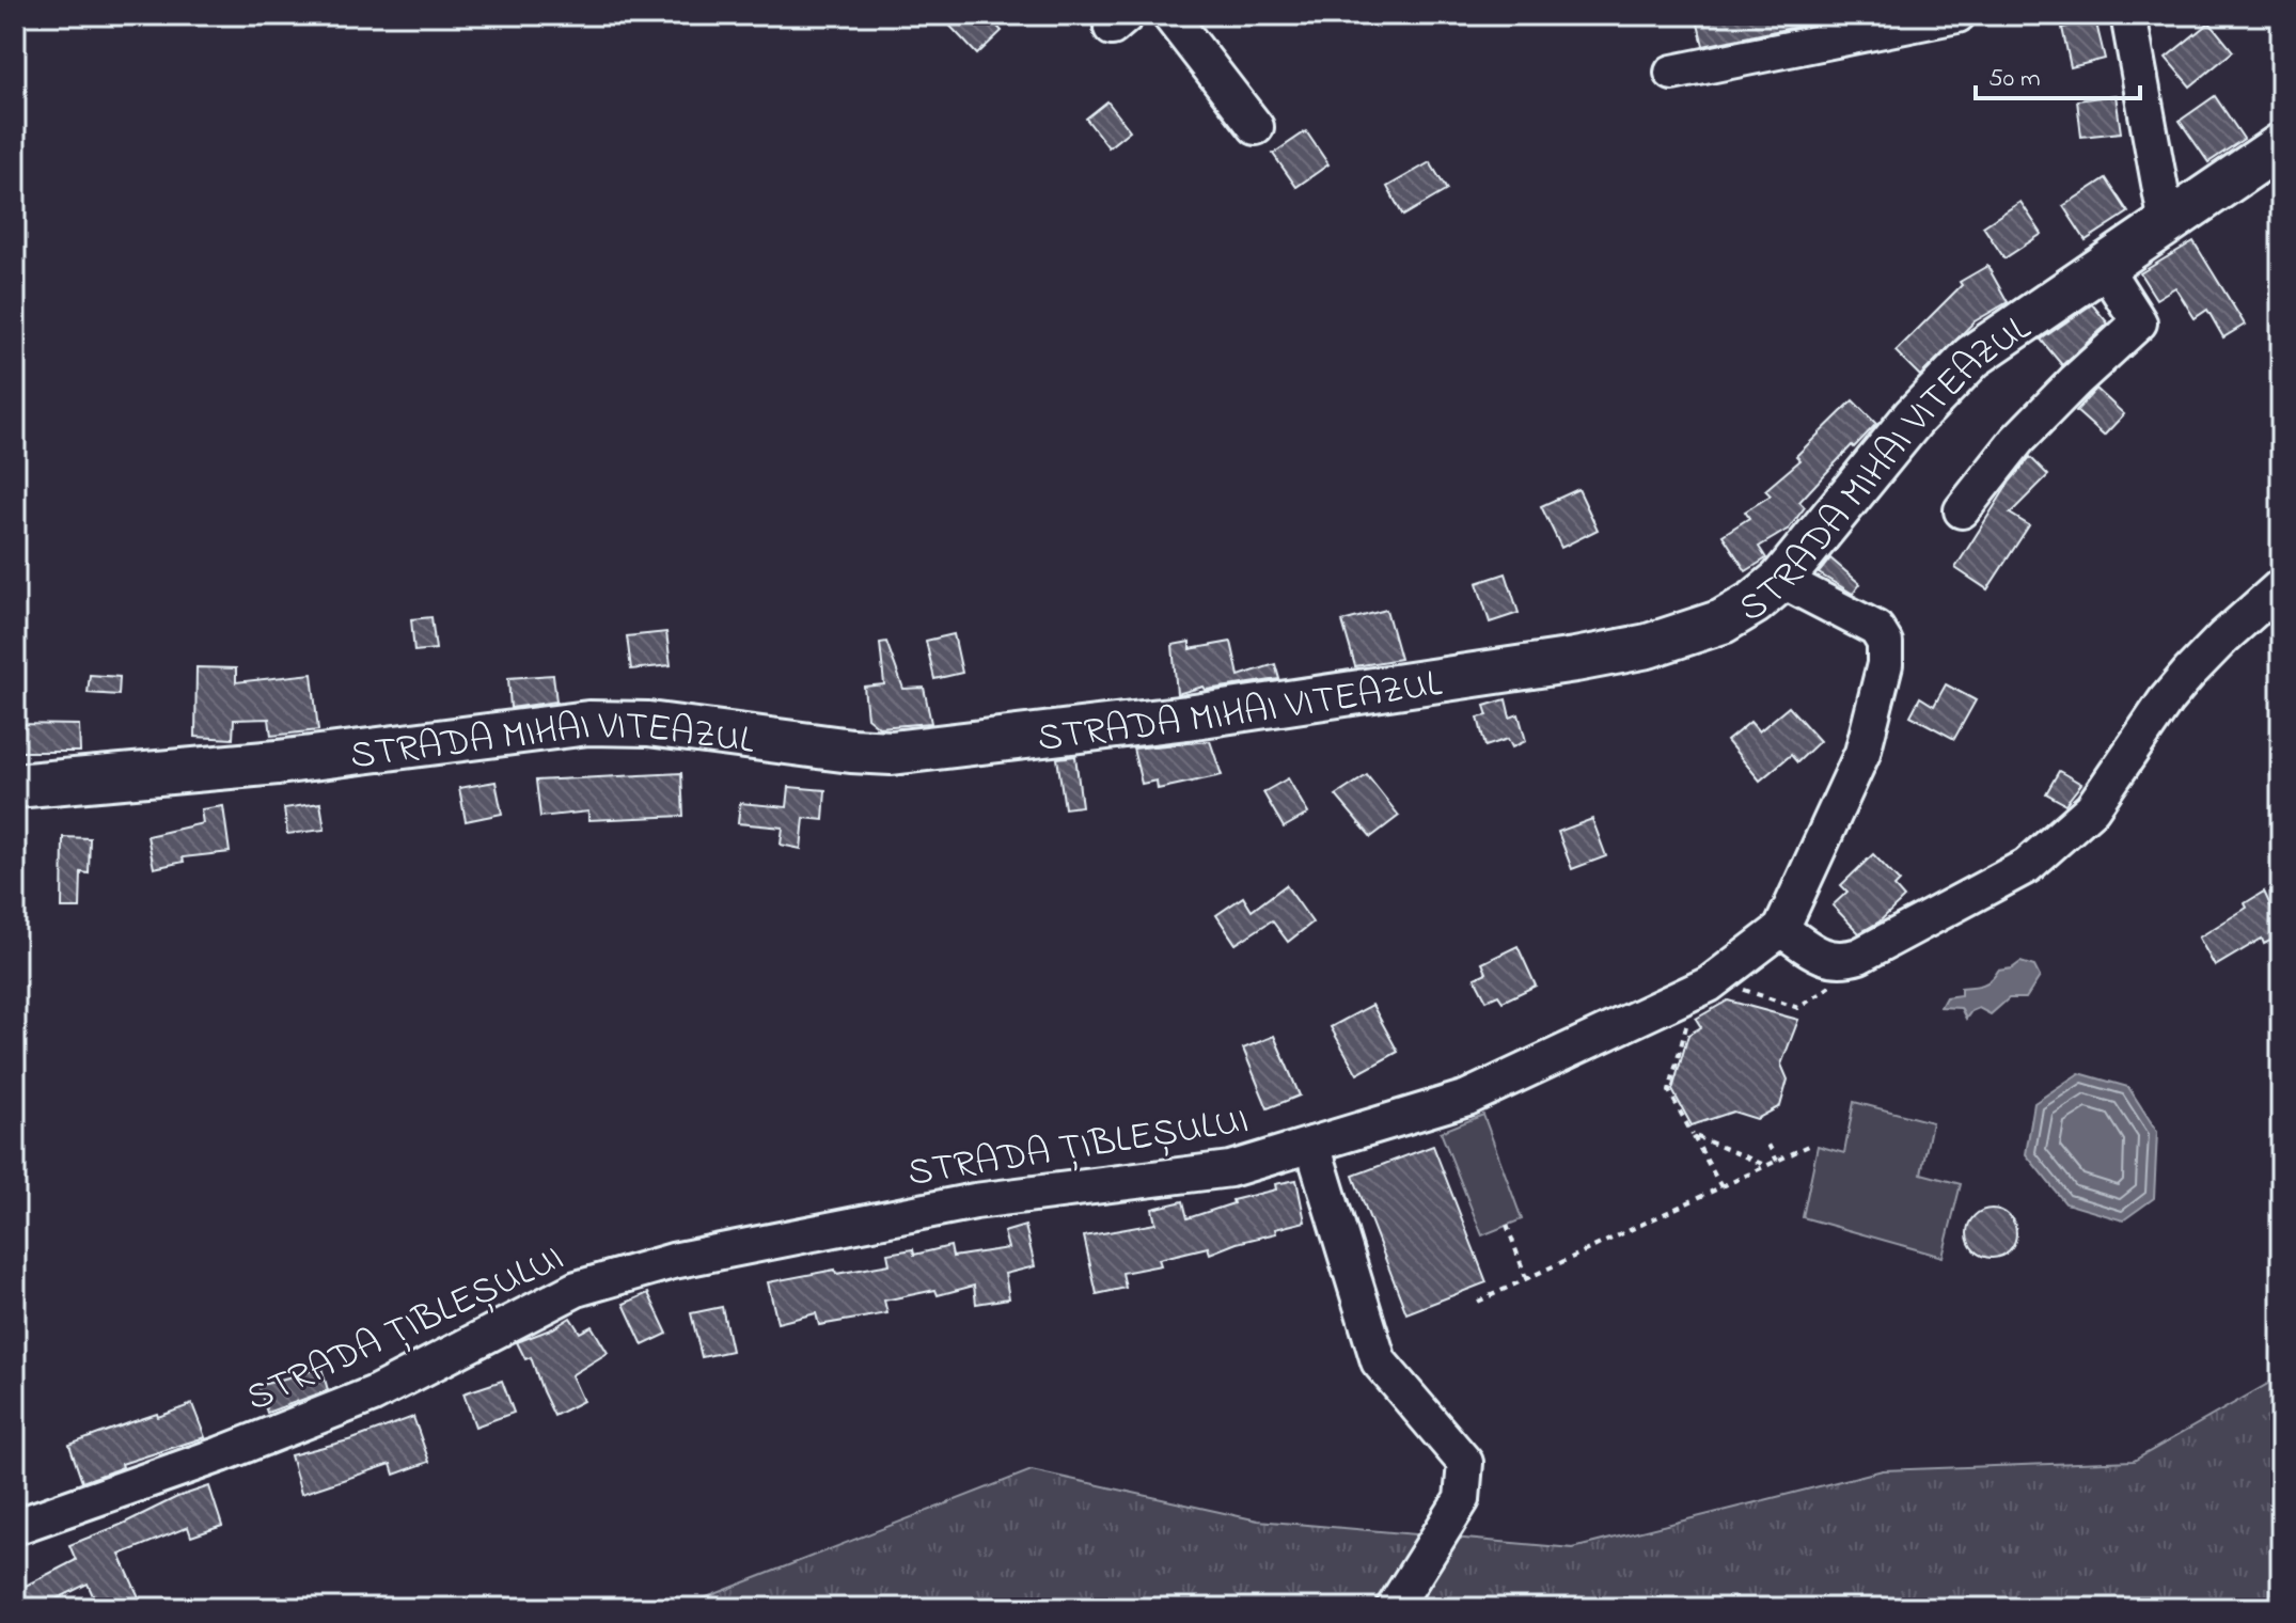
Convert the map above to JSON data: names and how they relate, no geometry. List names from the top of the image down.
{
  "streets": {
    "main road": ["STRADA MIHAI VITEAZUL"],
    "street": ["STRADA ȚIBLEȘULUI"]
  },
  "crossings": [
    ["STRADA MIHAI VITEAZUL", "STRADA ȚIBLEȘULUI"]
  ],
  "scale_bar": "50 m"
}
